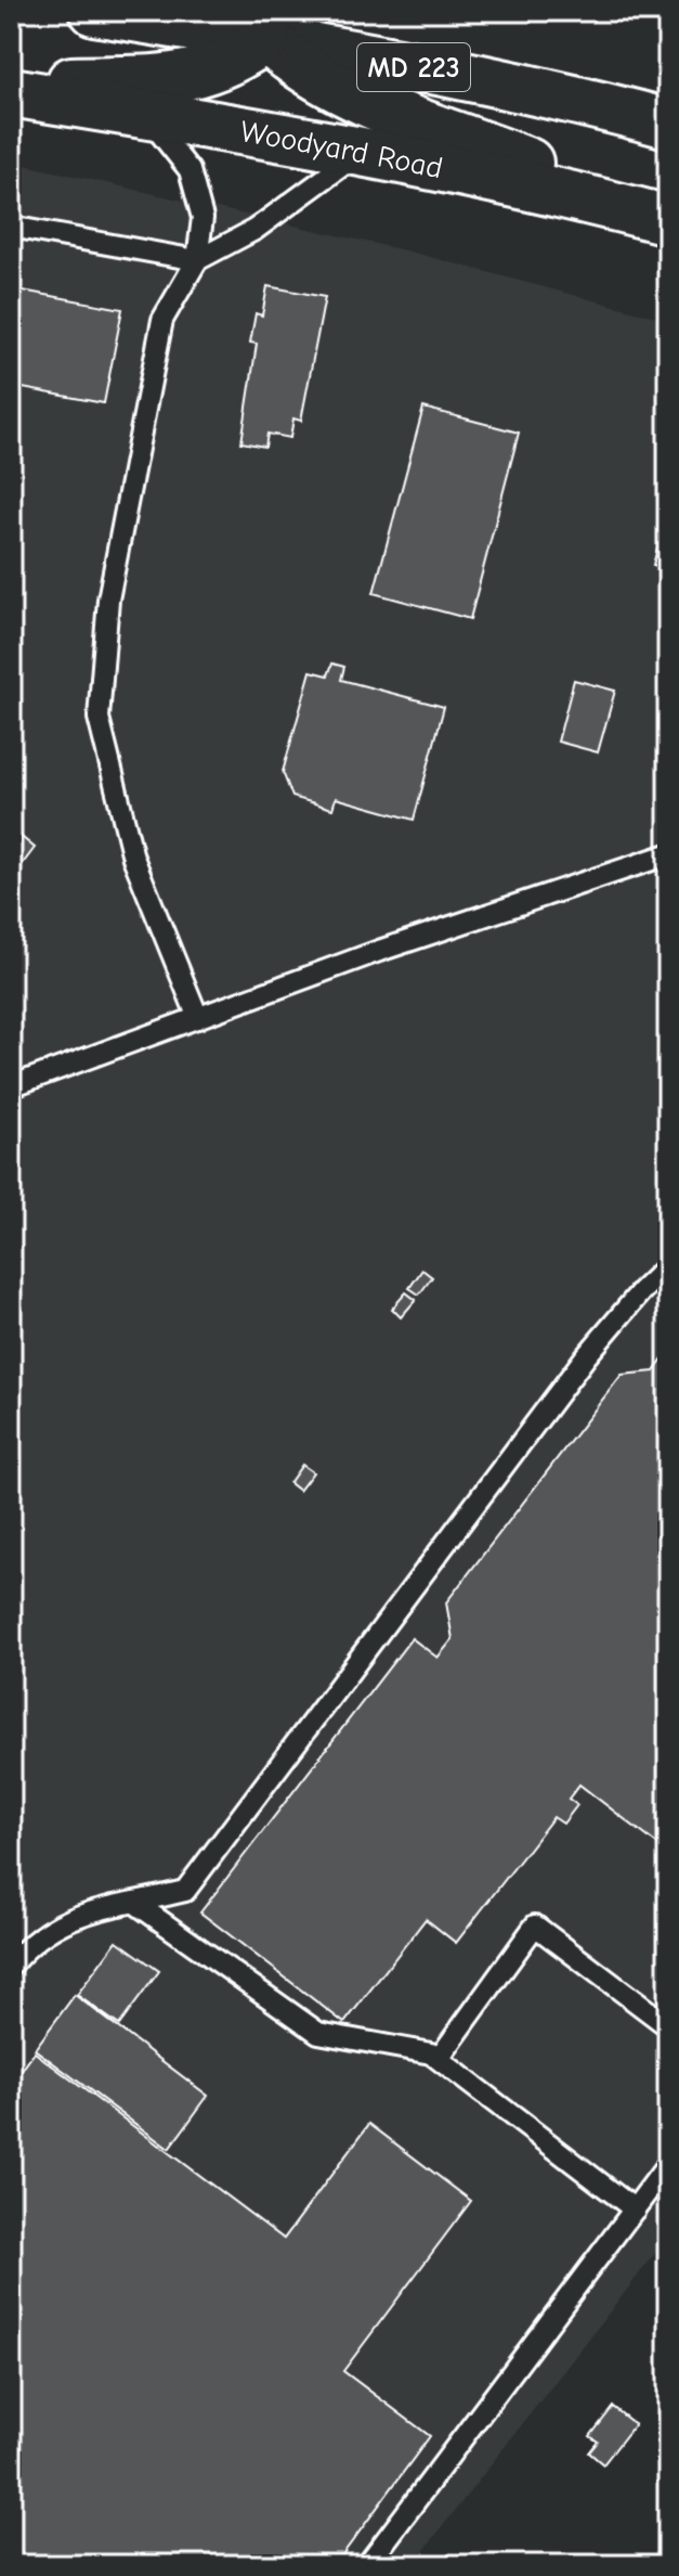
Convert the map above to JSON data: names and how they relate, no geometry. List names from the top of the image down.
{
  "streets": {
    "main road": ["MD 223", "Woodyard Road"]
  }
}
